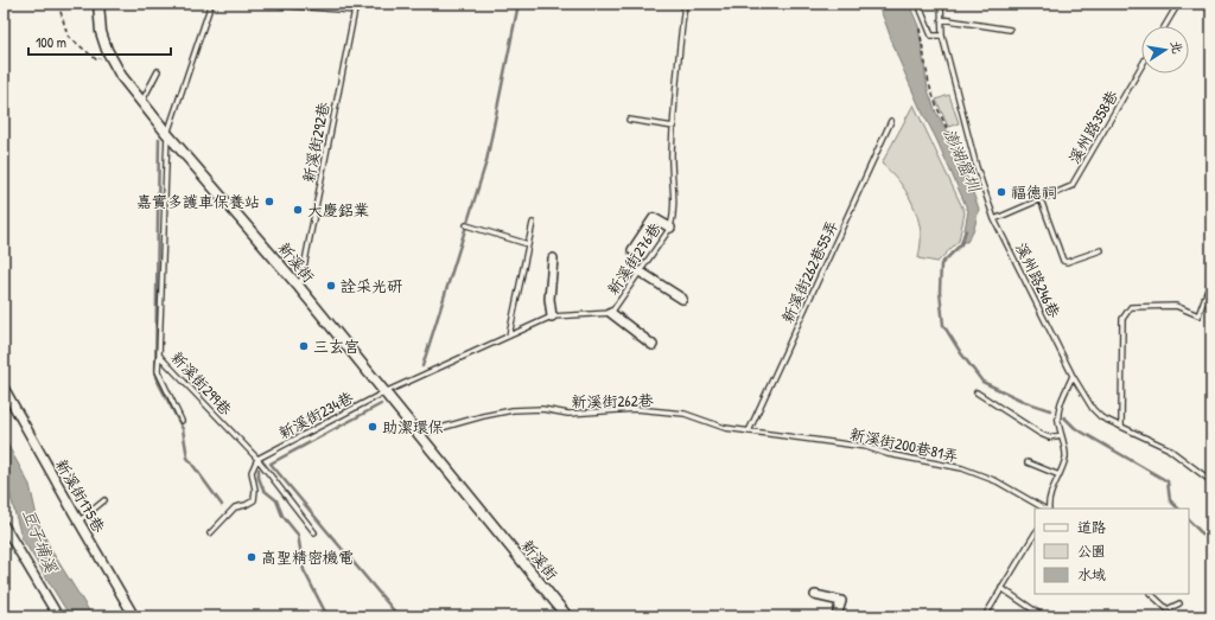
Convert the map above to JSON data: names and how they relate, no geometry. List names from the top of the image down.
{
  "streets": {
    "street": ["新溪街", "新溪街175巷"],
    "lane": [
      "溪州路358巷",
      "新溪街292巷",
      "新溪街276巷",
      "新溪街262巷55弄",
      "溪州路246巷",
      "新溪街299巷",
      "新溪街262巷",
      "新溪街234巷",
      "新溪街200巷81弄"
    ]
  },
  "crossings": [
    ["溪州路358巷", "溪州路246巷"],
    ["新溪街292巷", "新溪街"],
    ["新溪街276巷", "新溪街"],
    ["新溪街276巷", "新溪街234巷"],
    ["新溪街", "新溪街299巷"],
    ["新溪街", "新溪街262巷"],
    ["新溪街", "新溪街234巷"],
    ["新溪街262巷55弄", "新溪街262巷"],
    ["新溪街262巷55弄", "新溪街200巷81弄"],
    ["新溪街299巷", "新溪街234巷"],
    ["新溪街262巷", "新溪街200巷81弄"]
  ],
  "water": ["澎湖窟圳", "豆子埔溪"],
  "places": [
    "福德祠",
    "嘉實多護車保養站",
    "大慶鋁業",
    "詮采光研",
    "三玄宫",
    "助潔環保",
    "高聖精密機電"
  ],
  "legend": ["道路", "公園", "水域"],
  "scale_bar": "100 m",
  "north": "right"
}
